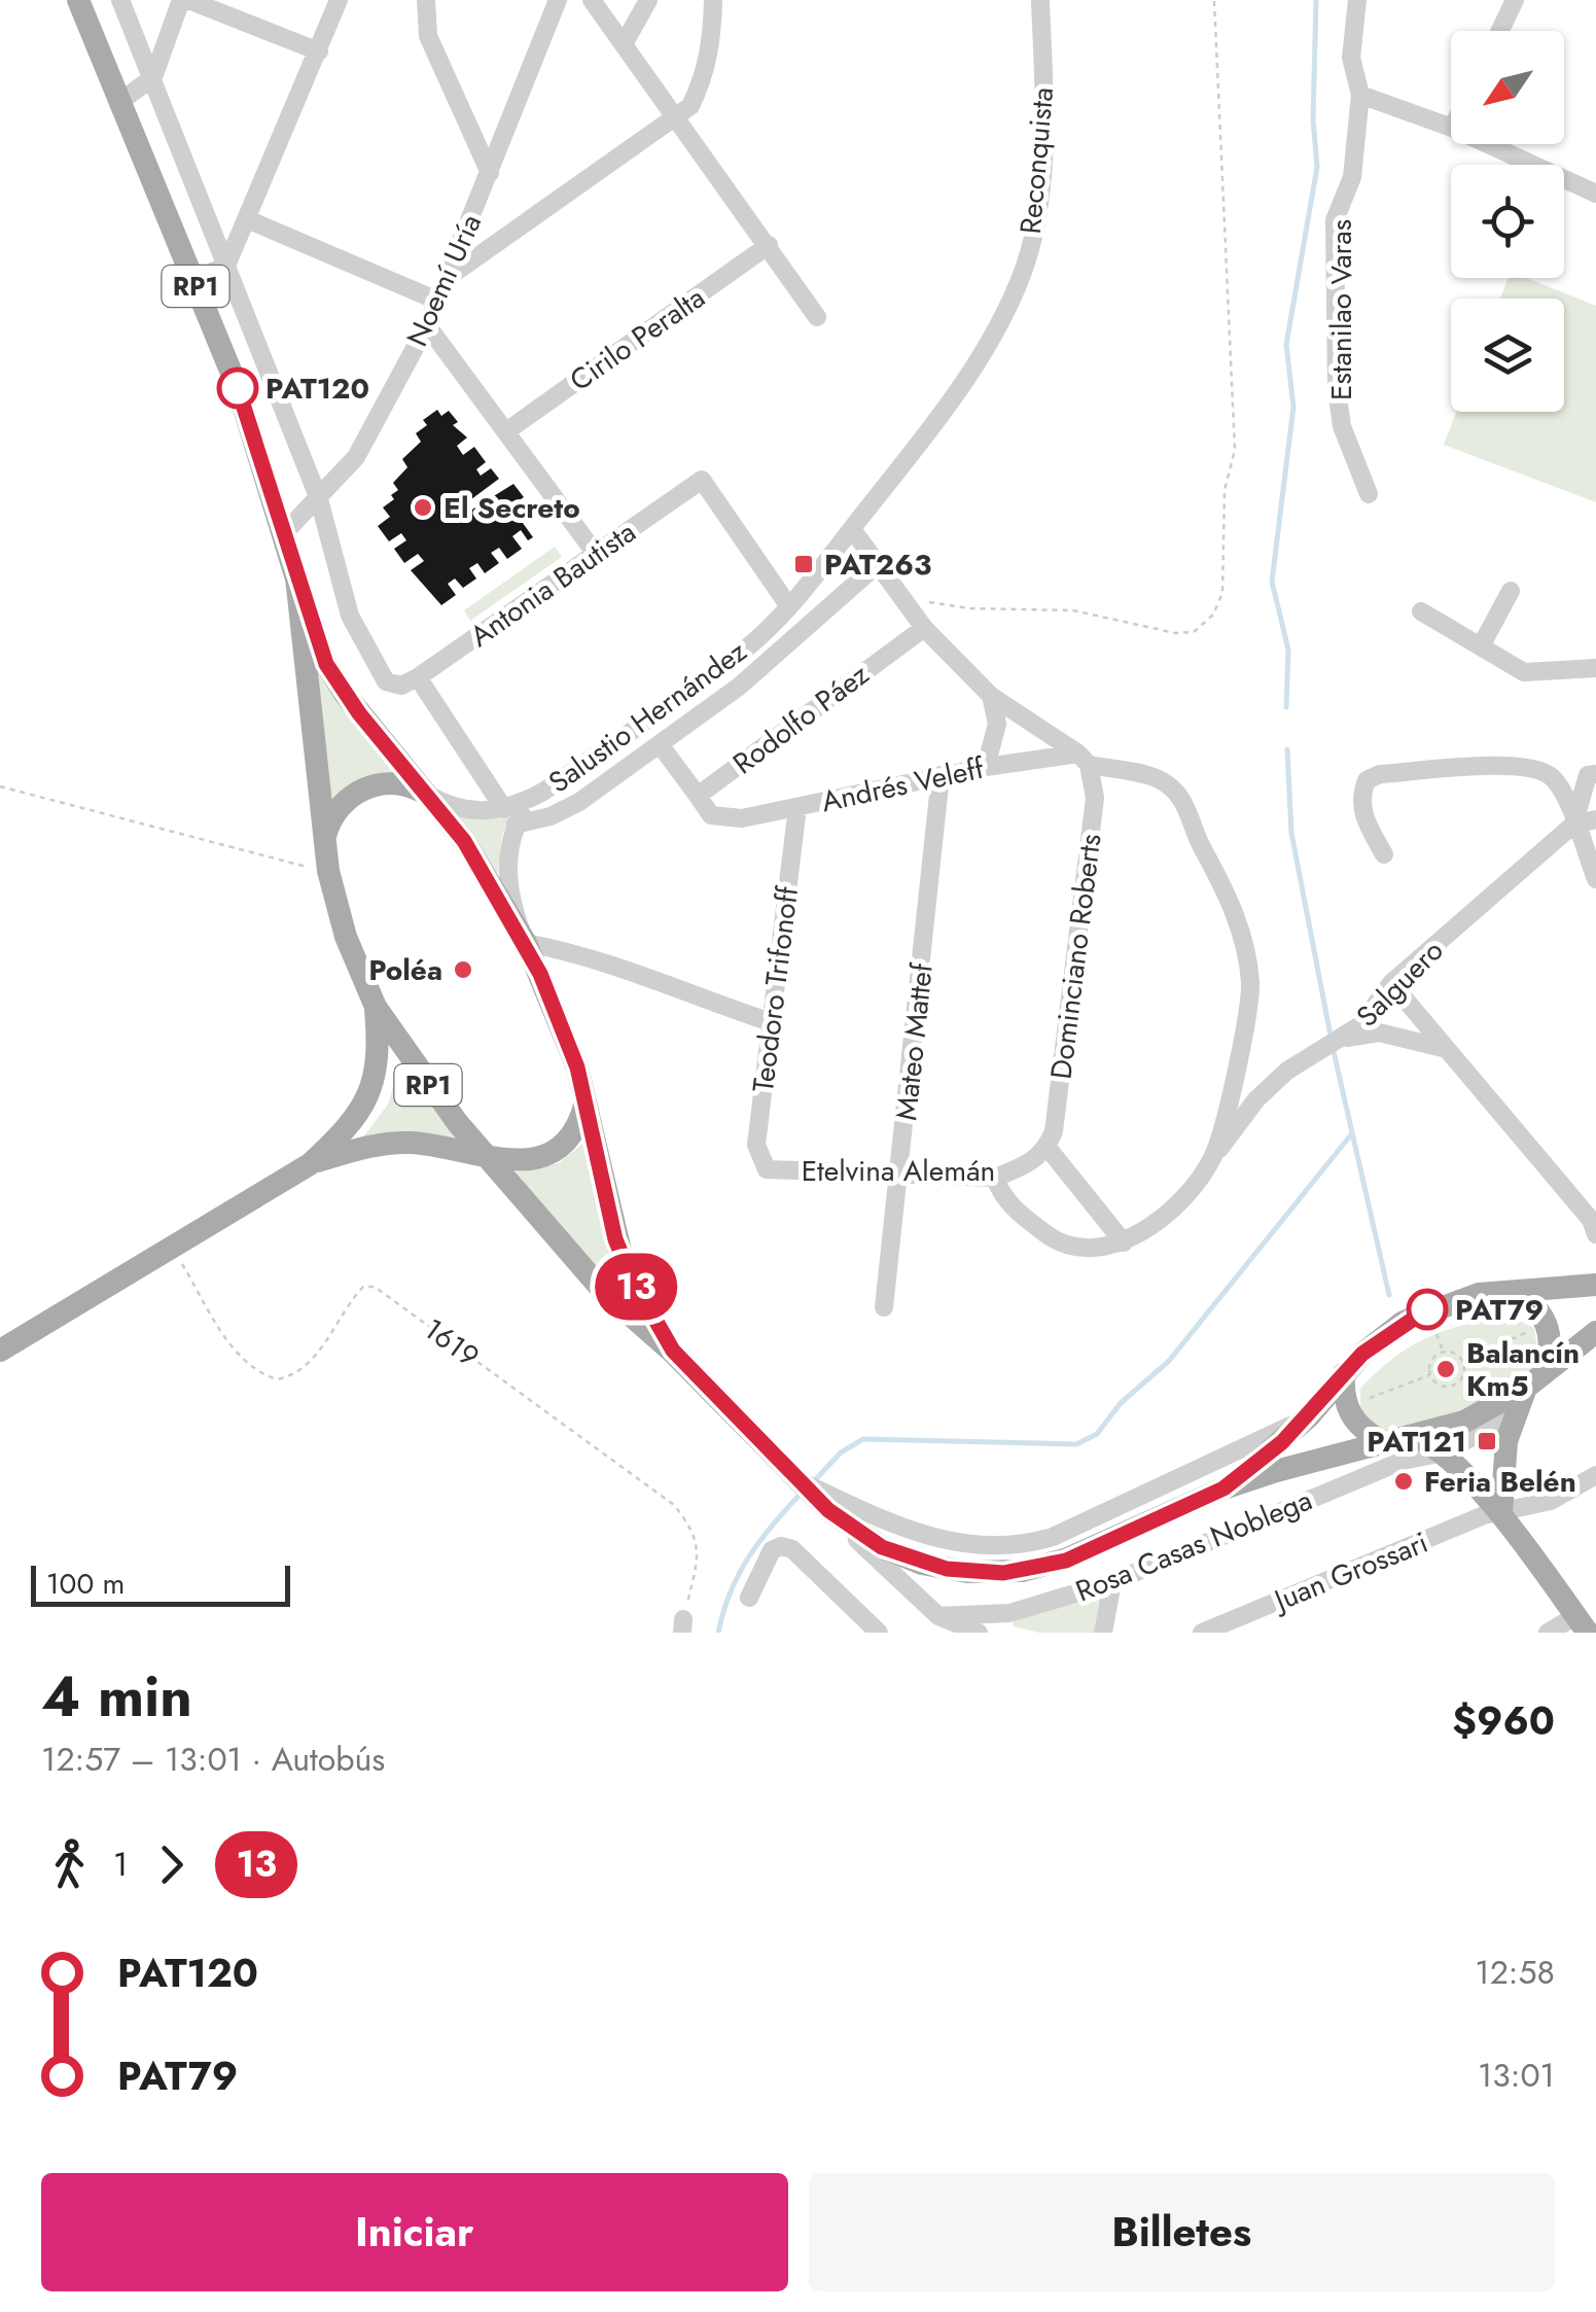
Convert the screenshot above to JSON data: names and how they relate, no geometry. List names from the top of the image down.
{
  "streets": {
    "main road": ["RP1"],
    "street": [
      "Reconquista",
      "Noemí Uría",
      "Estanilao Varas",
      "Cirilo Peralta",
      "Antonia Bautista",
      "Salustio Hernández",
      "Rodolfo Páez",
      "Andrés Veleff",
      "Dominciano Roberts",
      "Salguero",
      "Teodoro Trifonoff",
      "Mateo Mattef",
      "Etelvina Alemán",
      "Rosa Casas Noblega",
      "Juan Grossari"
    ],
    "path": ["1619"]
  },
  "crossings": [
    ["Reconquista", "Salustio Hernández"],
    ["Noemí Uría", "RP1"],
    ["Antonia Bautista", "Salustio Hernández"],
    ["Rodolfo Páez", "Andrés Veleff"],
    ["Andrés Veleff", "Dominciano Roberts"],
    ["Andrés Veleff", "Teodoro Trifonoff"],
    ["Andrés Veleff", "Mateo Mattef"],
    ["Dominciano Roberts", "Etelvina Alemán"],
    ["Teodoro Trifonoff", "Etelvina Alemán"],
    ["Mateo Mattef", "Etelvina Alemán"]
  ],
  "places": {
    "other": [
      "PAT120",
      "El Secreto",
      "Poléa",
      "PAT79",
      "Balancín Km5",
      "Feria Belén"
    ],
    "transit": ["PAT263", "PAT121"]
  },
  "lines": ["bus line 13"],
  "scale_bar": "100 m",
  "north": "bottom left",
  "page": {
    "on_map": "13",
    "scale": "100 m",
    "heading": ["4 min", "12:57 – 13:01 · Autobús", "$960"],
    "legs": ["1", "13"],
    "list": [
      {
        "name": "PAT120",
        "value": "12:58"
      },
      {
        "name": "PAT79",
        "value": "13:01"
      }
    ],
    "buttons": ["Iniciar", "Billetes"]
  }
}
